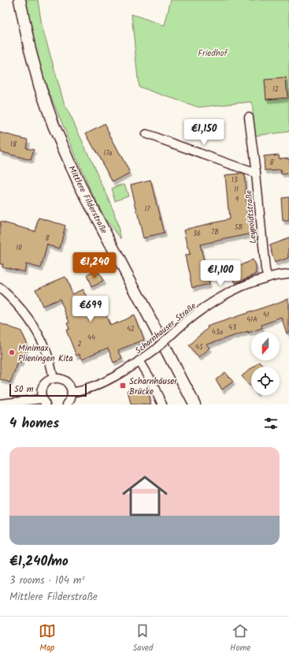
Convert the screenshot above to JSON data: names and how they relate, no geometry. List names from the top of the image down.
{
  "streets": {
    "main road": ["Mittlere Filderstraße"],
    "street": ["Leypoldtstraße", "Scharnhauser Straße"]
  },
  "crossings": [
    ["Leypoldtstraße", "Scharnhauser Straße"]
  ],
  "parks": ["Friedhof"],
  "places": {
    "other": ["Minimax Plieningen Kita"],
    "transit": ["Scharnhäuser Brücke"]
  },
  "house_numbers": [
    "12",
    "18",
    "17a",
    "8",
    "13",
    "11",
    "9",
    "17",
    "5B",
    "7B",
    "36",
    "8",
    "10",
    "41",
    "41A",
    "43",
    "42",
    "43a",
    "44",
    "2",
    "45"
  ],
  "scale_bar": "50 m",
  "north": "bottom",
  "page": {
    "price": [
      "€1,150",
      "€1,240",
      "€1,100",
      "€699"
    ],
    "scale": "50 m",
    "heading": "4 homes",
    "list": [
      {
        "name": "€1,240/mo",
        "note": "3 rooms · 104 m² · Mittlere Filderstraße"
      }
    ],
    "tabs": ["Map", "Saved", "Home"]
  }
}
